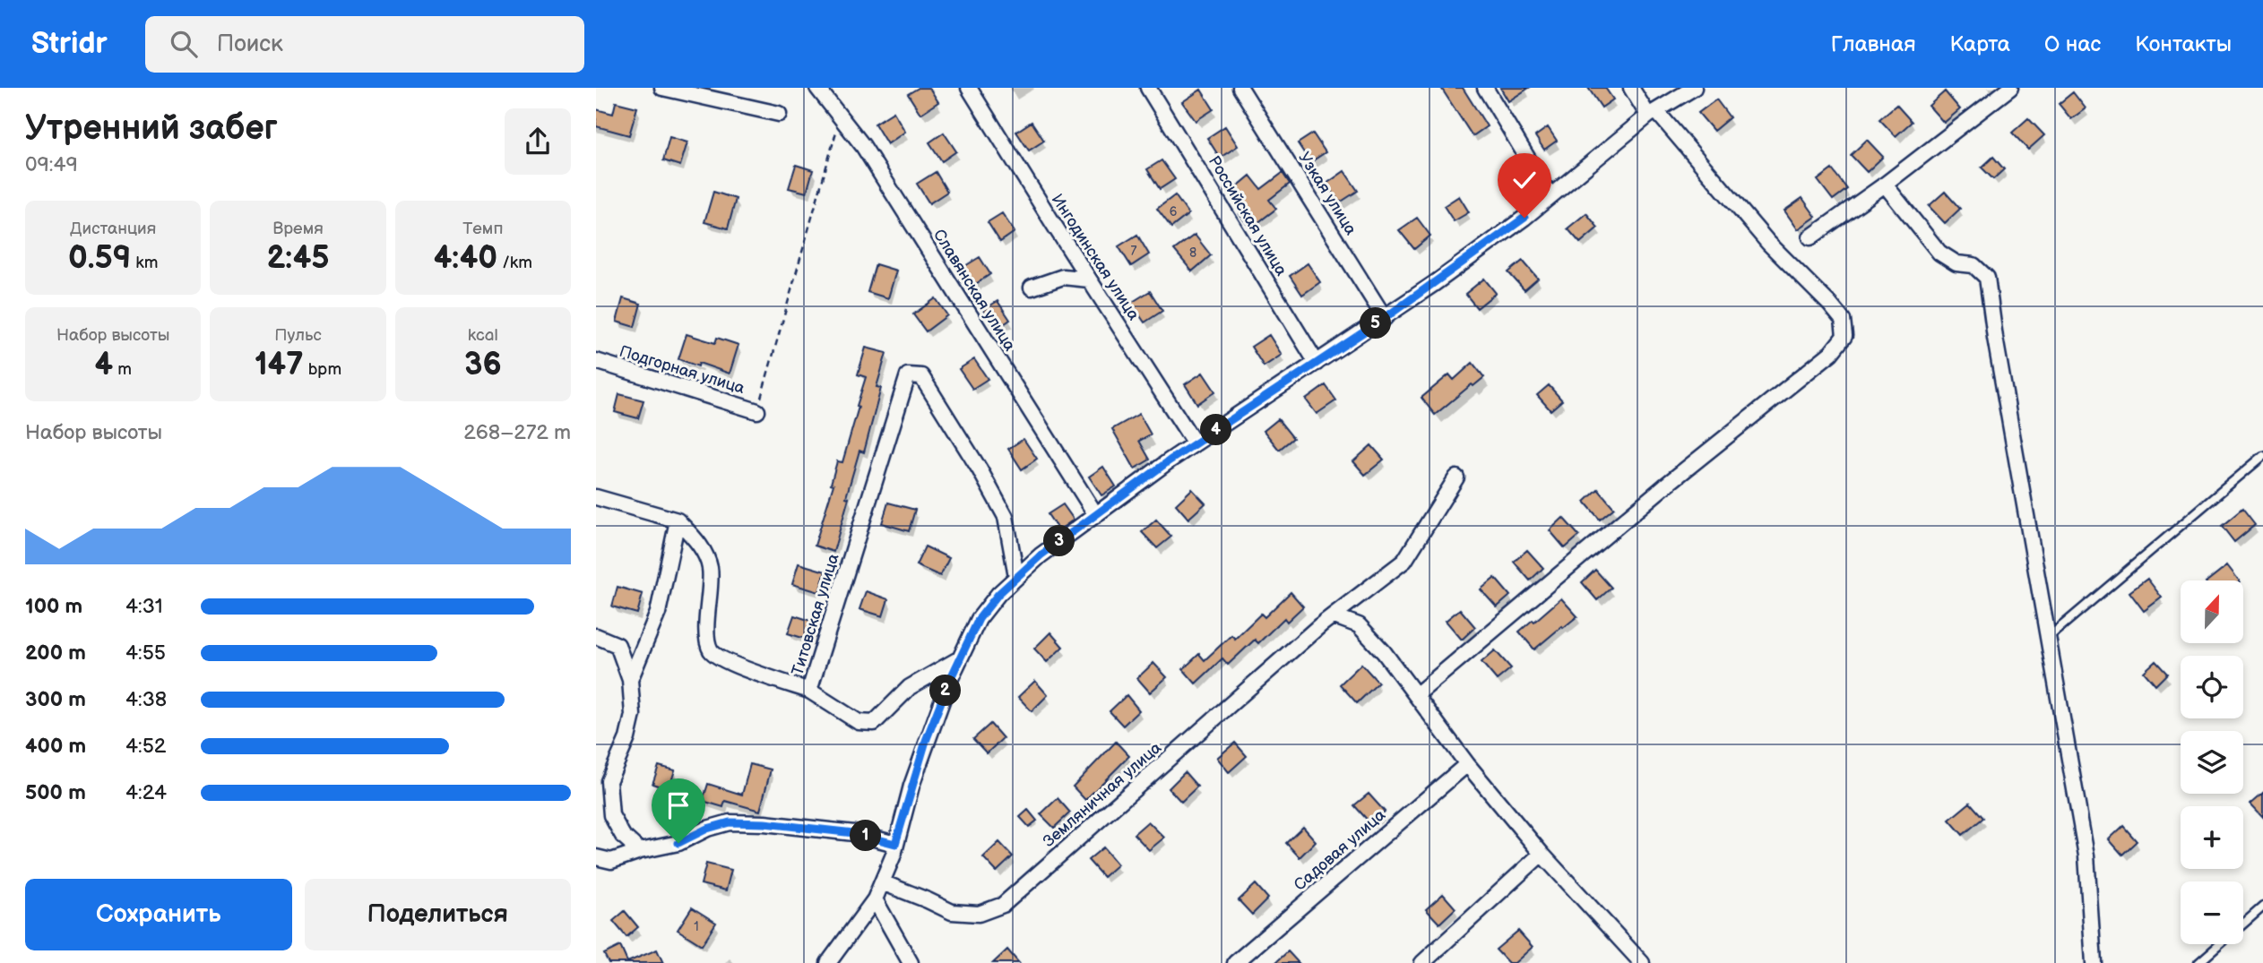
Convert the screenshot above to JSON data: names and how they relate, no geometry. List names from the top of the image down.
{
  "streets": {
    "street": [
      "Узкая улица",
      "Российская улица",
      "Ингодинская улица",
      "Славянская улица",
      "Подгорная улица",
      "Титовская улица",
      "Земляничная улица",
      "Садовая улица"
    ]
  },
  "house_numbers": [
    "6",
    "7",
    "8",
    "1"
  ],
  "north": "top",
  "page": {
    "header": "Stridr",
    "search": "Поиск",
    "nav": [
      "Главная",
      "Карта",
      "О нас",
      "Контакты"
    ],
    "heading": ["Утренний забег", "09:49"],
    "stats": [
      ["Дистанция", "0.59 km"],
      ["Время", "2:45"],
      ["Темп", "4:40 /km"],
      ["Набор высоты", "4 m"],
      ["Пульс", "147 bpm"],
      ["kcal", "36"]
    ],
    "pins": [
      "5",
      "4",
      "3",
      "2",
      "1"
    ],
    "chart": ["Набор высоты", "268–272 m"],
    "map_buttons": ["+", "−"],
    "list": [
      {
        "name": "100 m",
        "note": "4:31"
      },
      {
        "name": "200 m",
        "note": "4:55"
      },
      {
        "name": "300 m",
        "note": "4:38"
      },
      {
        "name": "400 m",
        "note": "4:52"
      },
      {
        "name": "500 m",
        "note": "4:24"
      }
    ],
    "buttons": ["Сохранить", "Поделиться"]
  }
}
